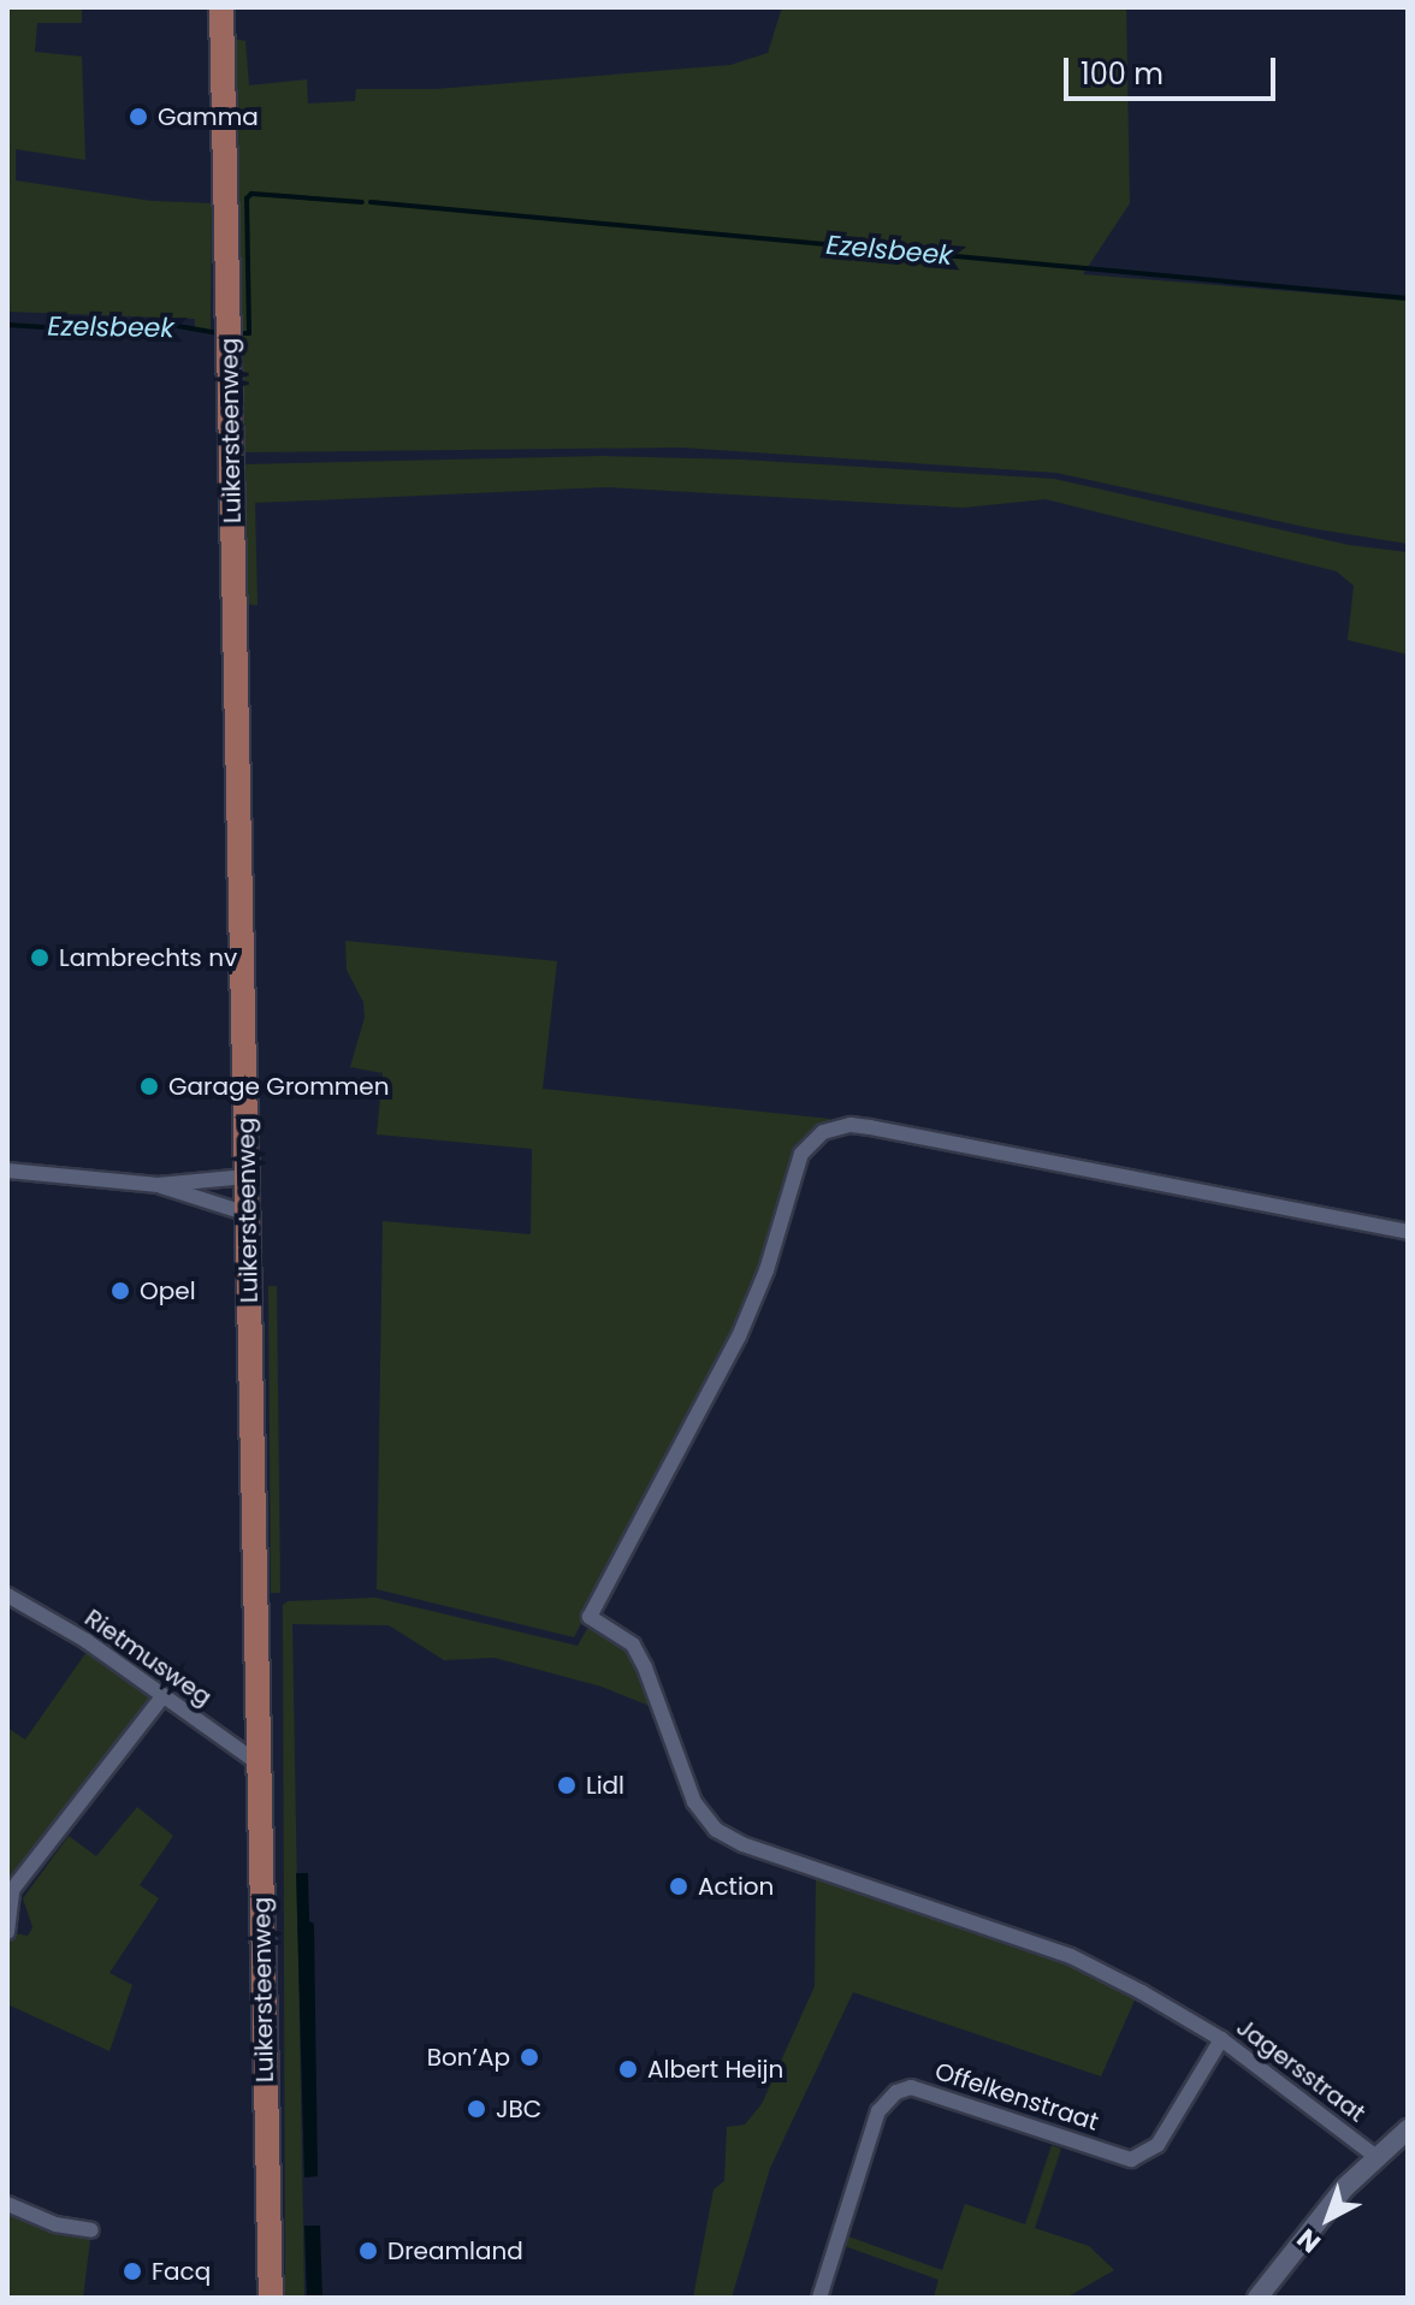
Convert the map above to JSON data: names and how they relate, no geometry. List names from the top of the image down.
{
  "streets": {
    "main road": ["Luikersteenweg"],
    "street": ["Rietmusweg", "Jagersstraat", "Offelkenstraat"]
  },
  "crossings": [
    ["Luikersteenweg", "Rietmusweg"],
    ["Jagersstraat", "Offelkenstraat"]
  ],
  "water": ["Ezelsbeek"],
  "places": [
    "Gamma",
    "Lambrechts nv",
    "Garage Grommen",
    "Opel",
    "Lidl",
    "Action",
    "Bon’Ap",
    "Albert Heijn",
    "JBC",
    "Dreamland",
    "Facq"
  ],
  "scale_bar": "100 m",
  "north": "bottom left"
}
